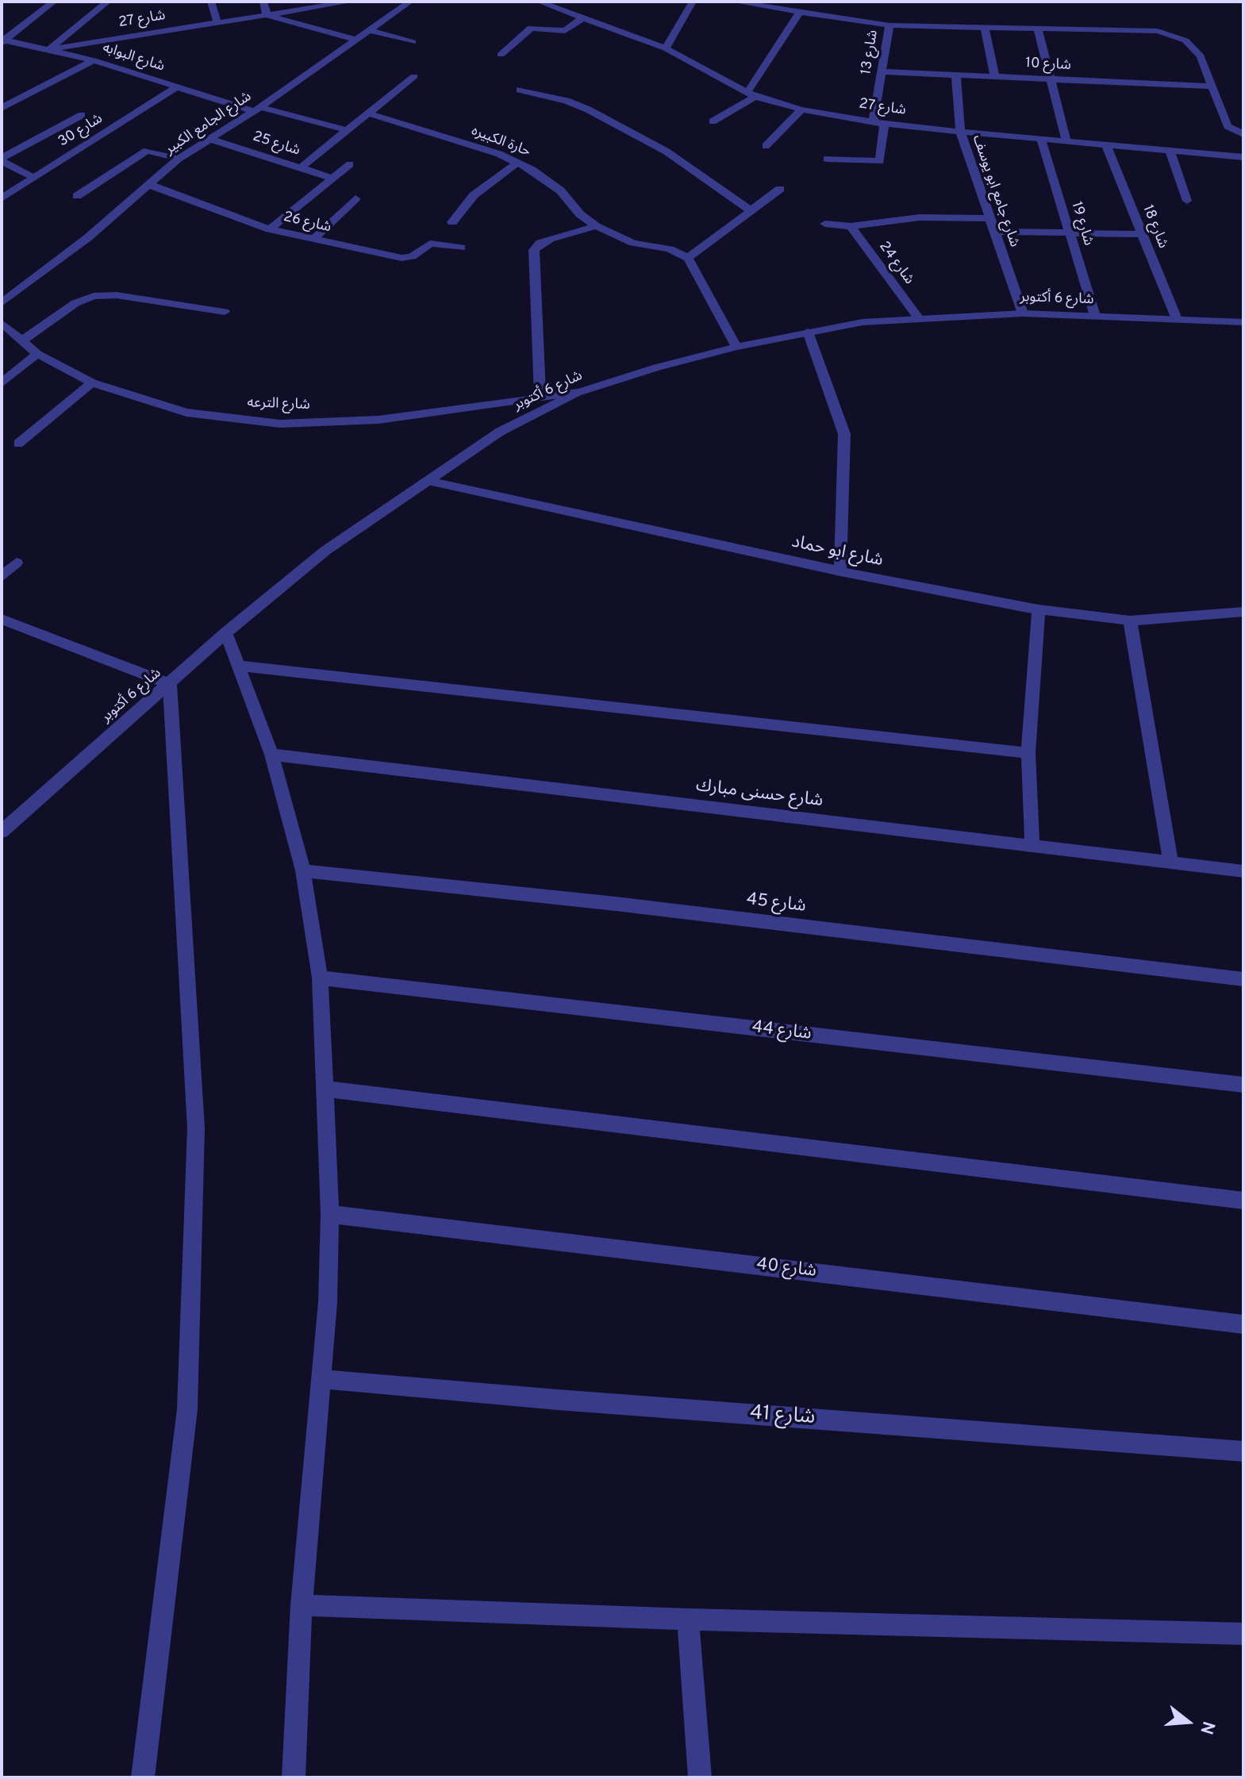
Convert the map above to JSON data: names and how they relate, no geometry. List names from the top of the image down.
{
  "streets": {
    "street": [
      "شارع 27",
      "شارع 13",
      "شارع البوابه",
      "شارع 10",
      "شارع الجامع الكبير",
      "شارع 30",
      "حارة الكبيره",
      "شارع 25",
      "شارع جامع ابو يوسف",
      "شارع 26",
      "شارع 19",
      "شارع 18",
      "شارع 24",
      "شارع 6 أكتوبر",
      "شارع الترعه",
      "شارع ابو حماد",
      "شارع حسنى مبارك",
      "شارع 45",
      "شارع 44",
      "شارع 40",
      "شارع 41"
    ]
  },
  "crossings": [
    ["شارع 27", "شارع 13"],
    ["شارع 27", "شارع البوابه"],
    ["شارع 27", "شارع جامع ابو يوسف"],
    ["شارع 27", "شارع 19"],
    ["شارع 27", "شارع 18"],
    ["شارع 13", "شارع 10"],
    ["شارع البوابه", "شارع الجامع الكبير"],
    ["شارع البوابه", "شارع 30"],
    ["شارع 10", "شارع جامع ابو يوسف"],
    ["شارع الجامع الكبير", "شارع 25"],
    ["شارع الجامع الكبير", "شارع 26"],
    ["شارع جامع ابو يوسف", "شارع 6 أكتوبر"],
    ["شارع 19", "شارع 6 أكتوبر"],
    ["شارع 18", "شارع 6 أكتوبر"],
    ["شارع 24", "شارع 6 أكتوبر"],
    ["شارع 6 أكتوبر", "شارع الترعه"],
    ["شارع 6 أكتوبر", "شارع ابو حماد"]
  ],
  "north": "right"
}
